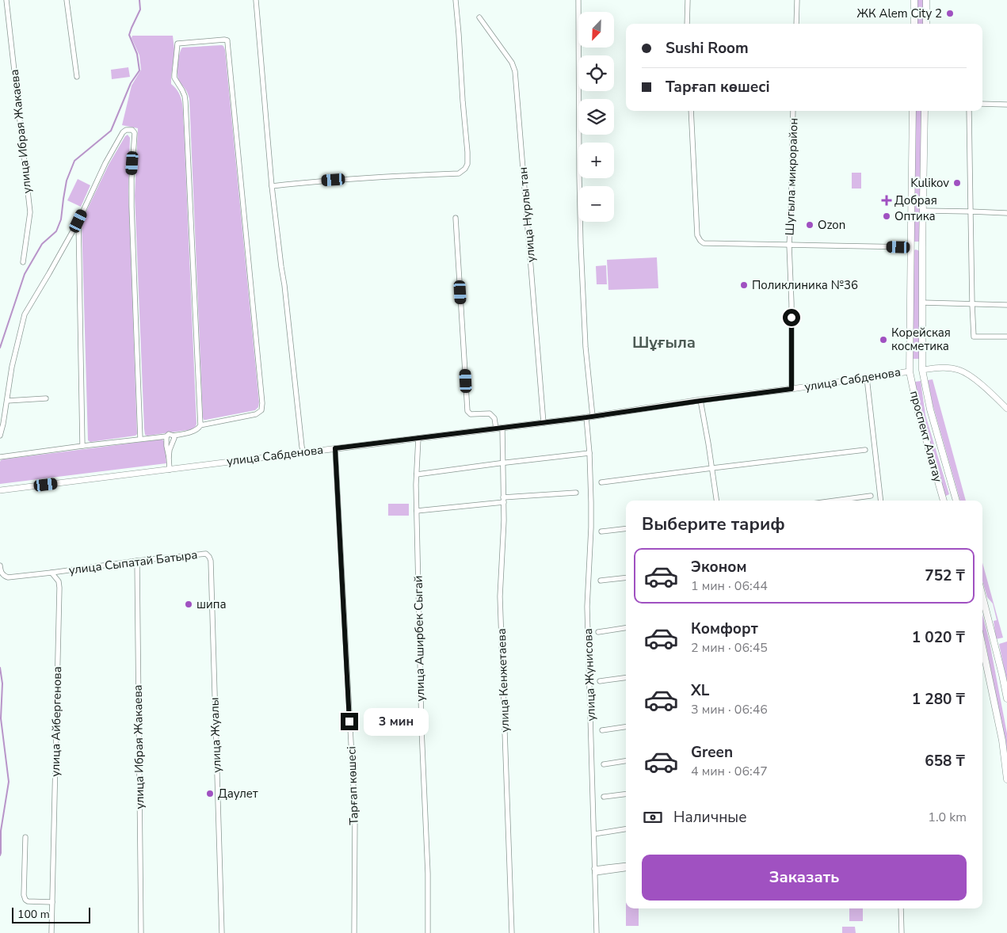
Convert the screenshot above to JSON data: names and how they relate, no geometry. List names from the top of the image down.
{
  "streets": {
    "main road": ["улица Сабденова", "проспект Алатау"],
    "street": [
      "улица Ибрая Жакаева",
      "Шугыла микрорайон",
      "улица Нурлы тан",
      "улица Сыпатай Батыра",
      "улица Аширбек Сыгай",
      "улица Жунисова",
      "улица Кенжетаева",
      "улица Айбергенова",
      "улица Жуалы",
      "Тарғап көшесі"
    ]
  },
  "crossings": [
    ["улица Ибрая Жакаева", "улица Сыпатай Батыра"],
    ["Шугыла микрорайон", "улица Сабденова"],
    ["Шугыла микрорайон", "проспект Алатау"],
    ["улица Нурлы тан", "улица Сабденова"],
    ["улица Сабденова", "проспект Алатау"],
    ["улица Сабденова", "улица Аширбек Сыгай"],
    ["улица Сабденова", "улица Жунисова"],
    ["улица Сабденова", "улица Кенжетаева"],
    ["улица Сабденова", "Тарғап көшесі"],
    ["улица Сыпатай Батыра", "улица Айбергенова"],
    ["улица Сыпатай Батыра", "улица Жуалы"]
  ],
  "districts": ["Шұғыла"],
  "places": {
    "other": [
      "ЖК Alem City 2",
      "Kulikov",
      "Оптика",
      "Ozon",
      "Поликлиника №36",
      "Корейская косметика",
      "шипа",
      "Даулет"
    ],
    "health": ["Добрая"]
  },
  "scale_bar": "100 m",
  "north": "bottom left",
  "page": {
    "map_buttons": ["+", "−"],
    "banner": ["Sushi Room", "Тарғап көшесі"],
    "heading": "Выберите тариф",
    "list": [
      {
        "name": "Эконом",
        "note": "1 мин · 06:44",
        "value": "752 ₸"
      },
      {
        "name": "Комфорт",
        "note": "2 мин · 06:45",
        "value": "1 020 ₸"
      },
      {
        "name": "XL",
        "note": "3 мин · 06:46",
        "value": "1 280 ₸"
      },
      {
        "name": "Green",
        "note": "4 мин · 06:47",
        "value": "658 ₸"
      }
    ],
    "bubble": "3 мин",
    "pay": ["Наличные", "1.0 km"],
    "buttons": "Заказать",
    "scale": "100 m"
  }
}
